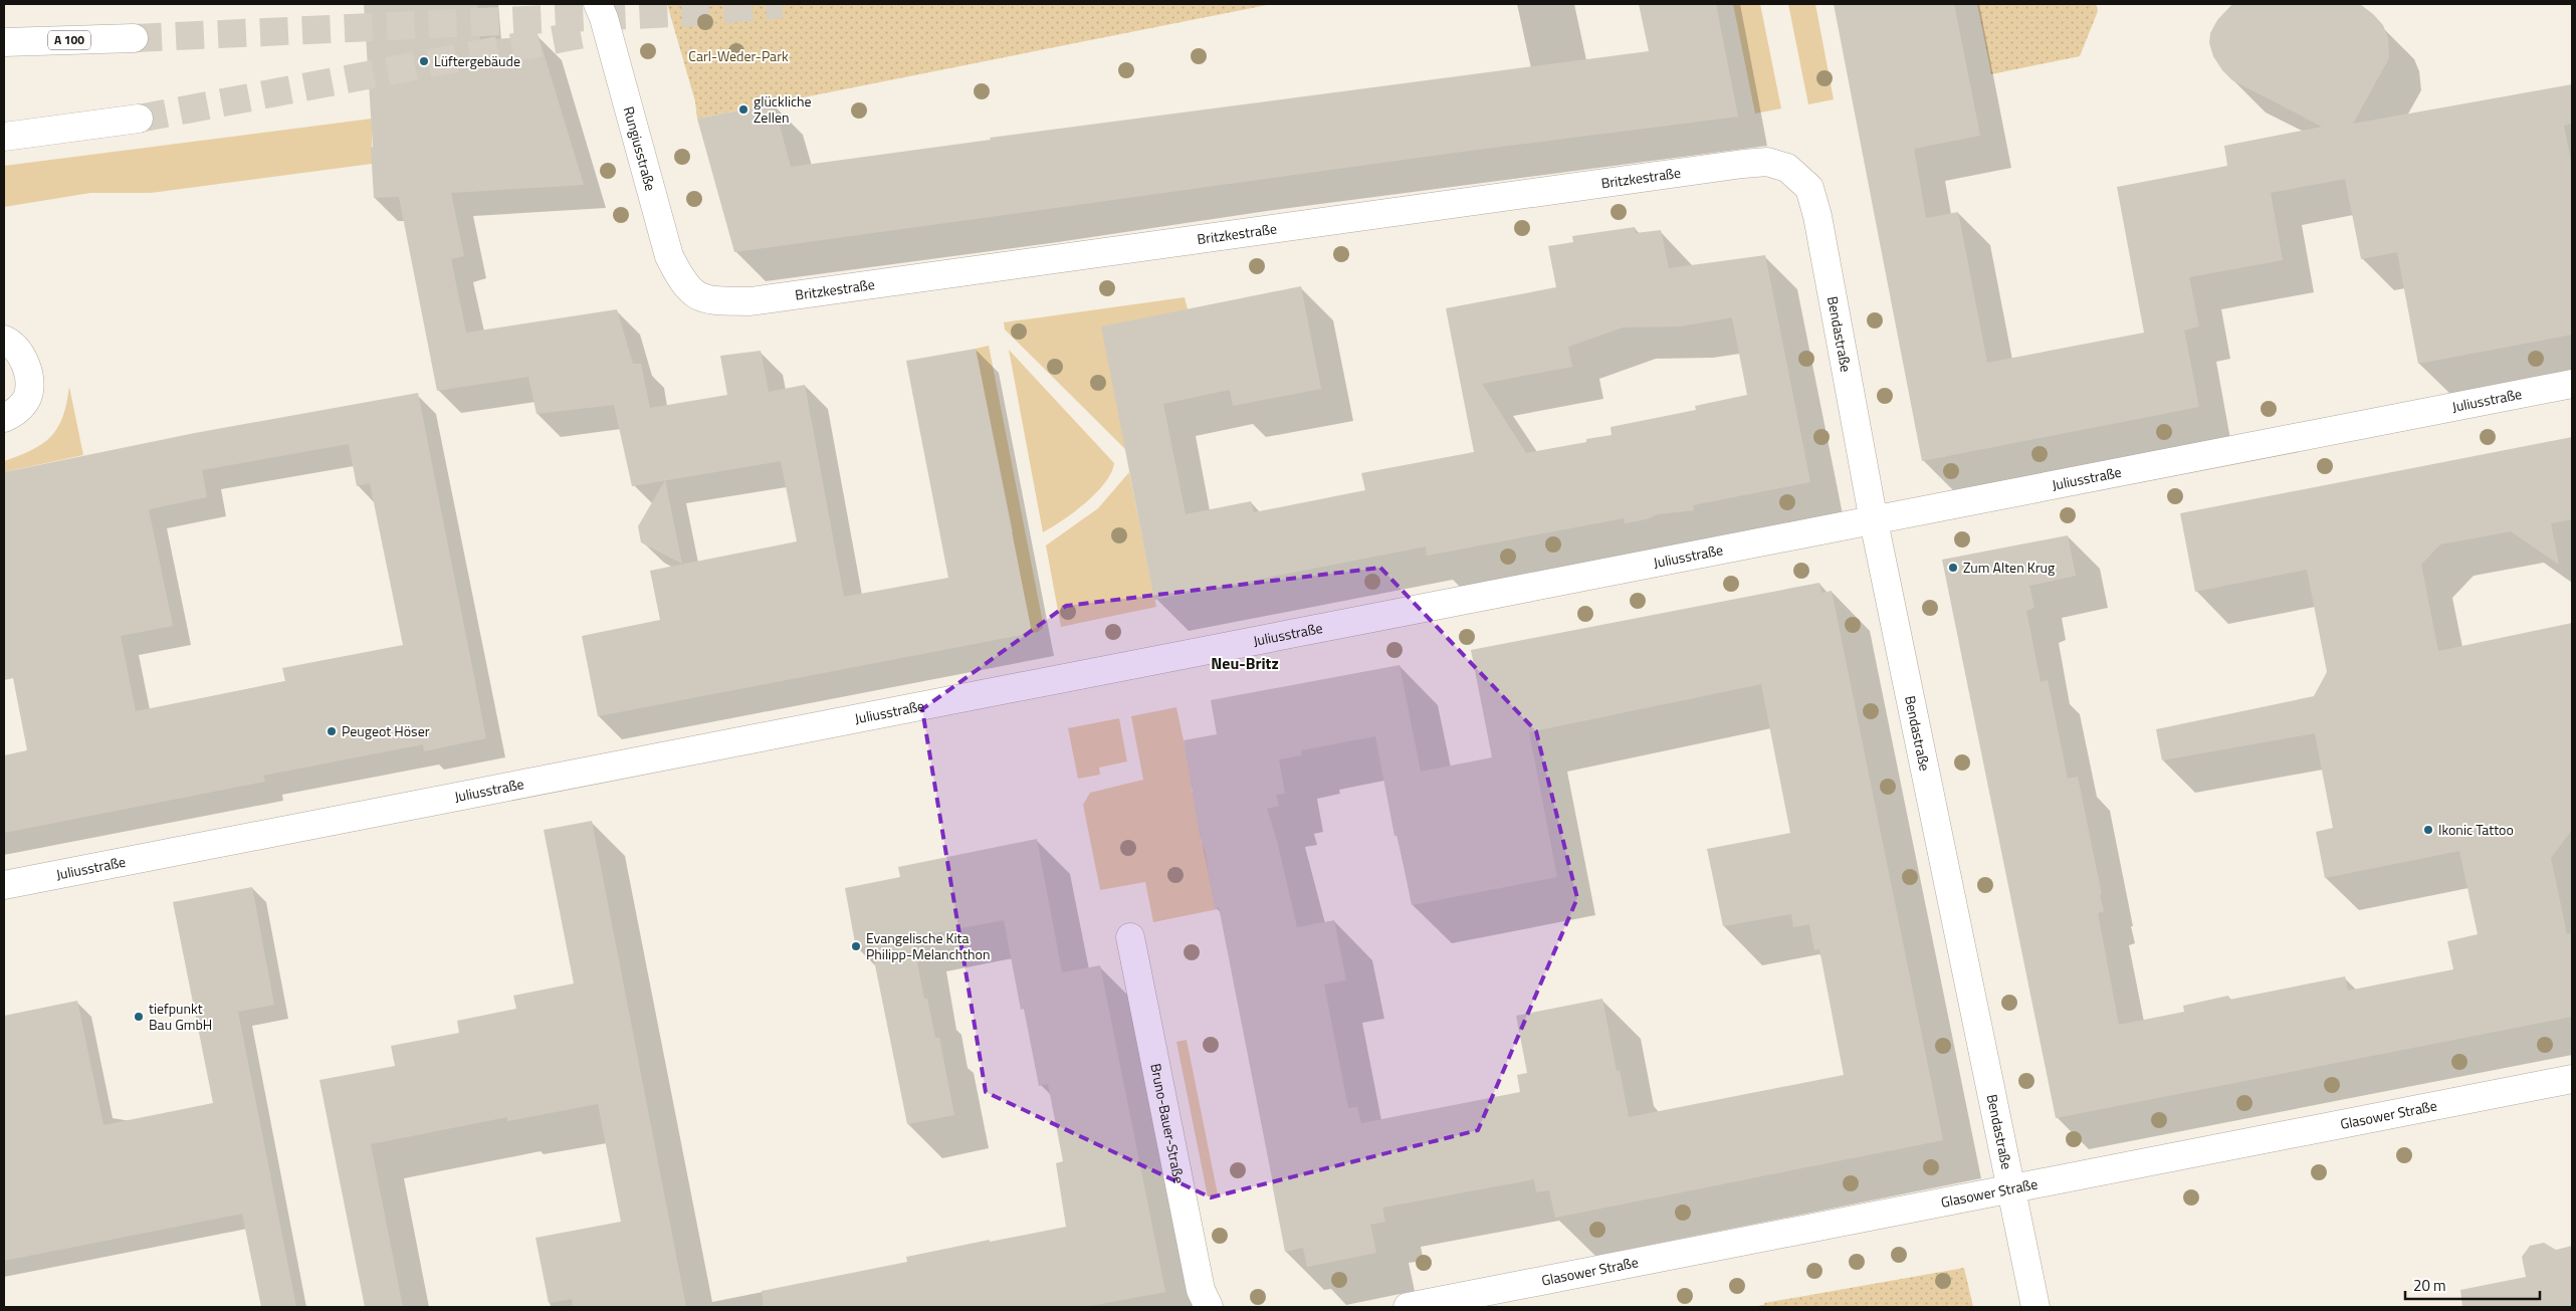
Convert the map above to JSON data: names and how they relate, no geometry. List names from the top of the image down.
{
  "streets": {
    "main road": [
      "A 100",
      "Rungiusstraße",
      "Britzkestraße",
      "Bendastraße",
      "Juliusstraße",
      "Glasower Straße",
      "Bruno-Bauer-Straße"
    ]
  },
  "crossings": [
    ["Rungiusstraße", "Britzkestraße"],
    ["Britzkestraße", "Bendastraße"],
    ["Bendastraße", "Juliusstraße"],
    ["Bendastraße", "Glasower Straße"]
  ],
  "districts": ["Neu-Britz"],
  "parks": ["Carl-Weder-Park"],
  "places": [
    "Lüftergebäude",
    "glückliche Zellen",
    "Zum Alten Krug",
    "Peugeot Höser",
    "Ikonic Tattoo",
    "Evangelische Kita Philipp-Melanchthon",
    "tiefpunkt Bau GmbH"
  ],
  "scale_bar": "20 m"
}
